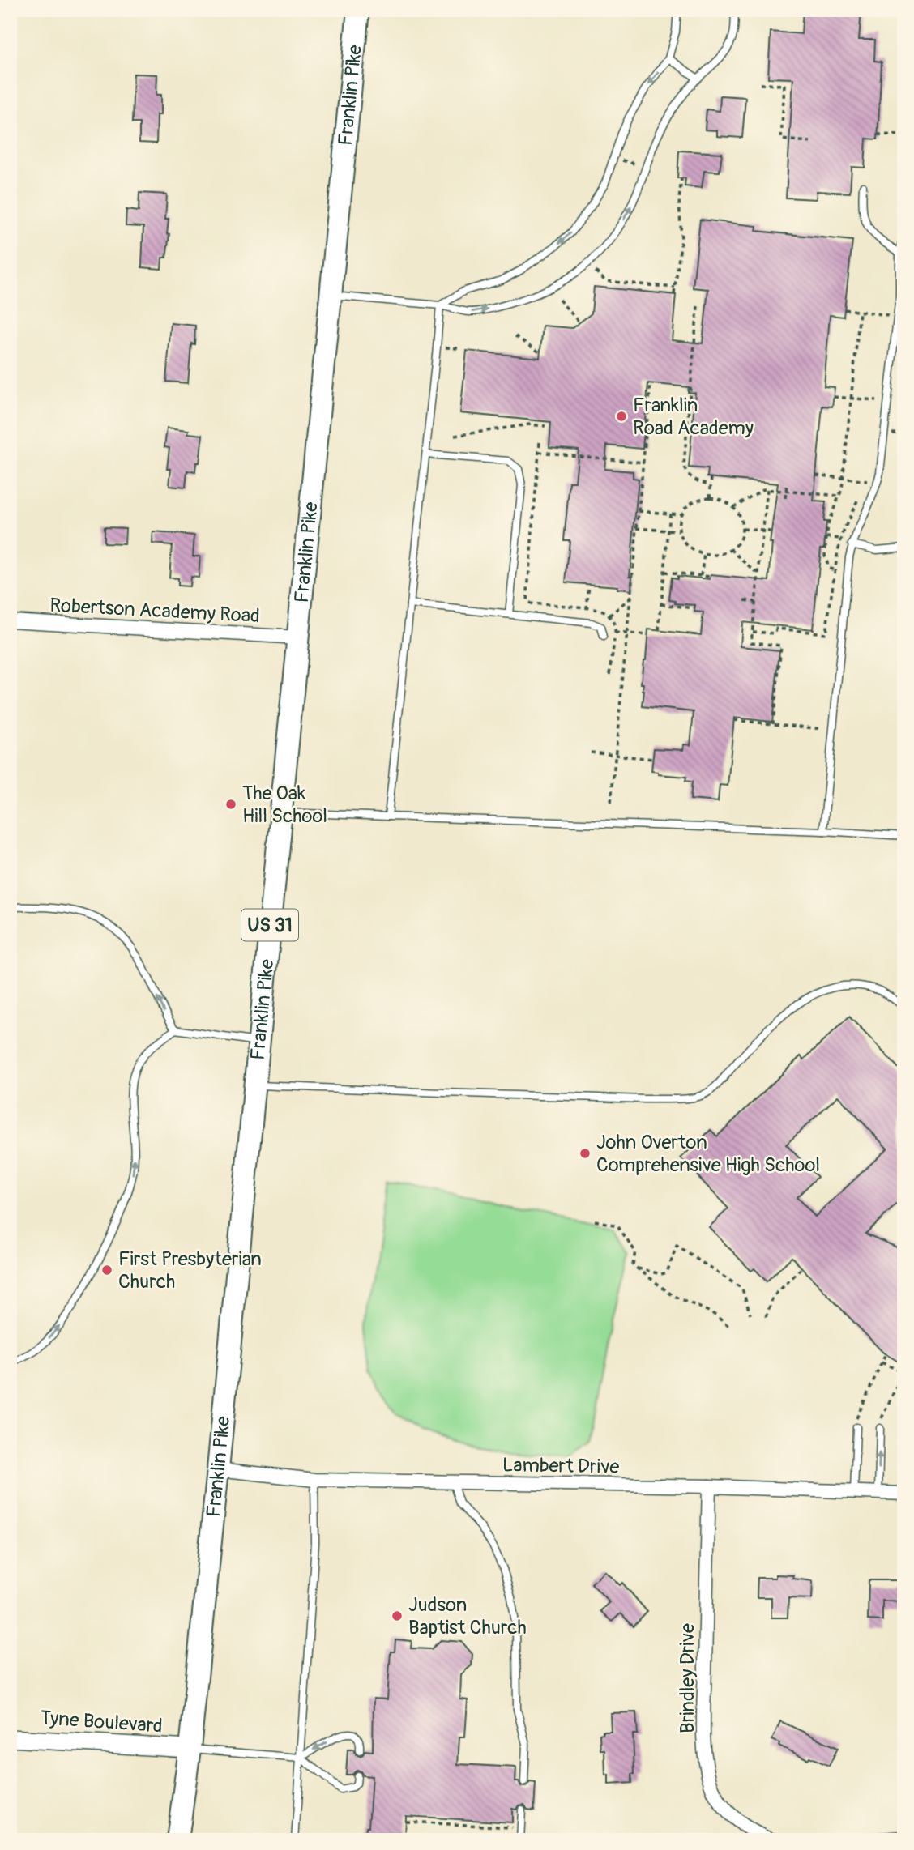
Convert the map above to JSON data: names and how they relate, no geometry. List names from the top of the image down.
{
  "streets": {
    "main road": ["Franklin Pike", "US 31"],
    "street": [
      "Robertson Academy Road",
      "Lambert Drive",
      "Brindley Drive",
      "Tyne Boulevard"
    ]
  },
  "crossings": [
    ["Franklin Pike", "Robertson Academy Road"],
    ["Franklin Pike", "Lambert Drive"],
    ["Franklin Pike", "Tyne Boulevard"],
    ["Lambert Drive", "Brindley Drive"]
  ],
  "places": [
    "Franklin Road Academy",
    "The Oak Hill School",
    "John Overton Comprehensive High School",
    "First Presbyterian Church",
    "Judson Baptist Church"
  ]
}
